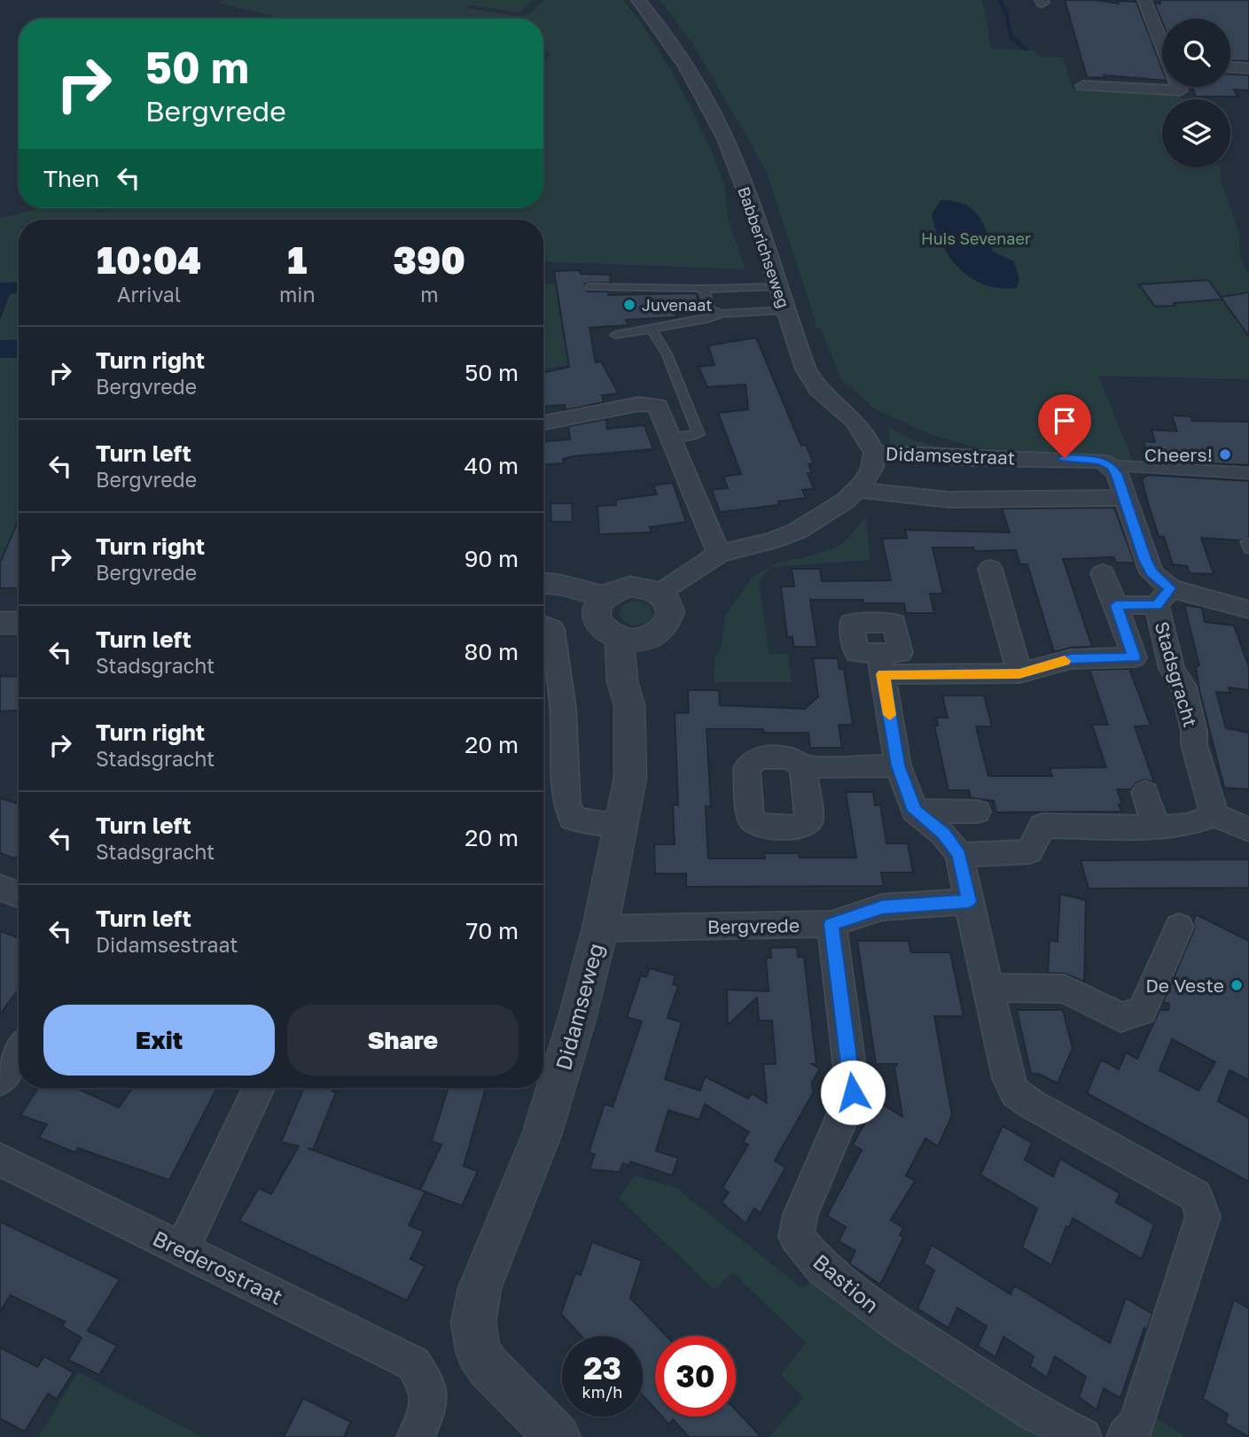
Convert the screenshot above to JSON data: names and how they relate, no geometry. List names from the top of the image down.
{
  "streets": {
    "street": [
      "Babberichseweg",
      "Didamsestraat",
      "Stadsgracht",
      "Bergvrede",
      "Didamseweg",
      "Brederostraat",
      "Bastion"
    ]
  },
  "crossings": [
    ["Babberichseweg", "Didamsestraat"],
    ["Bergvrede", "Didamseweg"],
    ["Bergvrede", "Bastion"]
  ],
  "parks": ["Huis Sevenaer"],
  "places": ["Juvenaat", "Cheers!", "De Veste"],
  "page": {
    "turn": ["50 m", "Bergvrede"],
    "then": "Then",
    "eta": [
      "10:04",
      "Arrival",
      "1",
      "min",
      "390",
      "m"
    ],
    "list": [
      {
        "name": "Turn right",
        "note": "Bergvrede",
        "value": "50 m"
      },
      {
        "name": "Turn left",
        "note": "Bergvrede",
        "value": "40 m"
      },
      {
        "name": "Turn right",
        "note": "Bergvrede",
        "value": "90 m"
      },
      {
        "name": "Turn left",
        "note": "Stadsgracht",
        "value": "80 m"
      },
      {
        "name": "Turn right",
        "note": "Stadsgracht",
        "value": "20 m"
      },
      {
        "name": "Turn left",
        "note": "Stadsgracht",
        "value": "20 m"
      },
      {
        "name": "Turn left",
        "note": "Didamsestraat",
        "value": "70 m"
      }
    ],
    "buttons": ["Exit", "Share"],
    "speed": "23 km/h",
    "limit": "30"
  }
}
